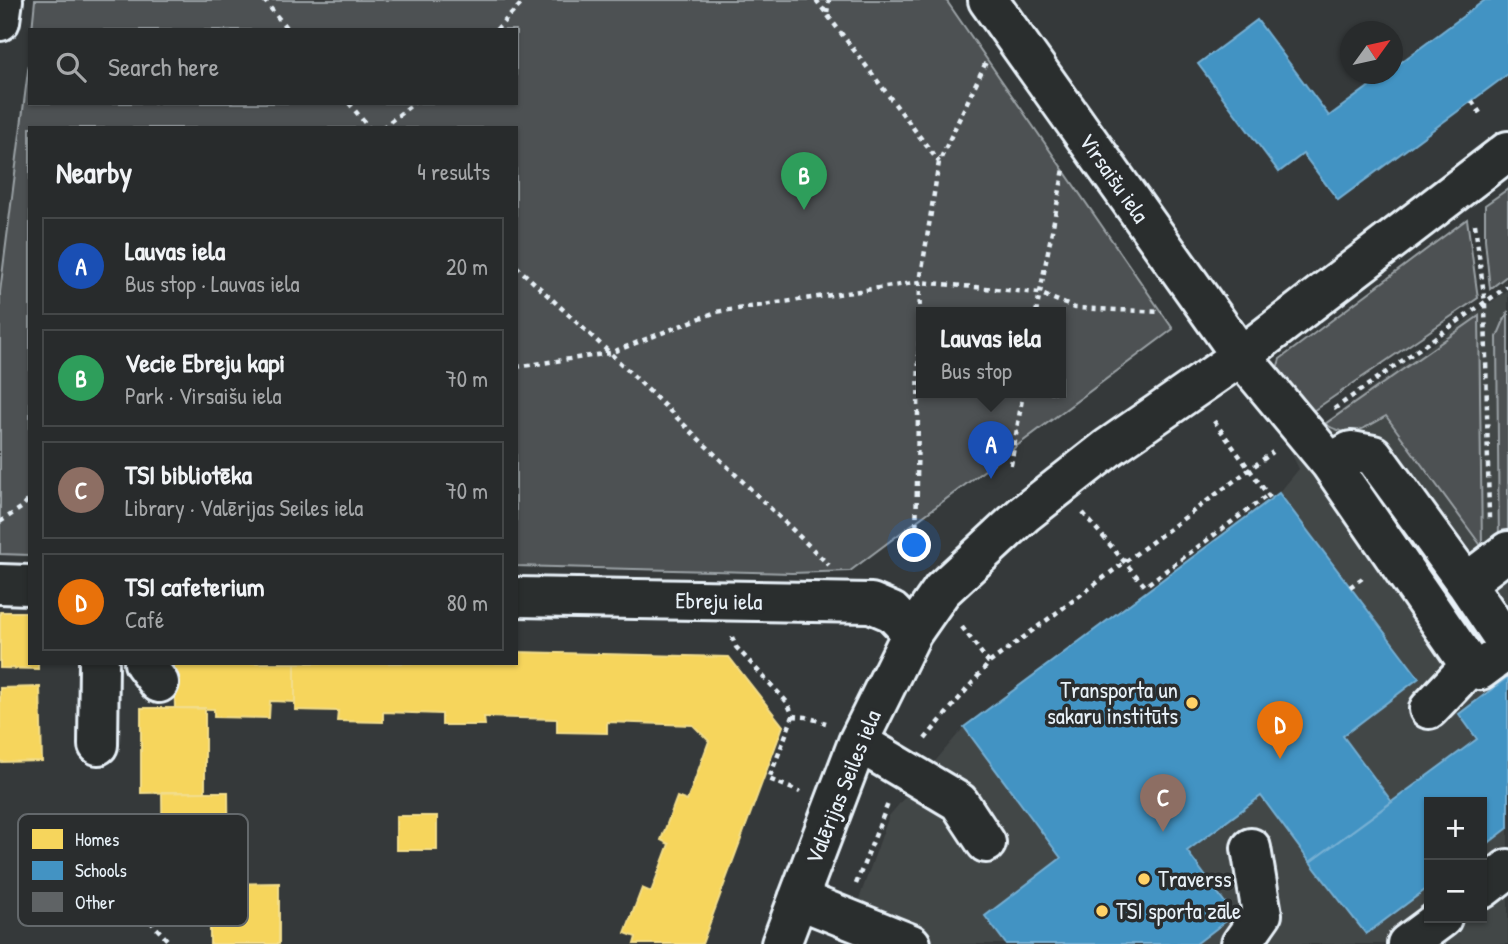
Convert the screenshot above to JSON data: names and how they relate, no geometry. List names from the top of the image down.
{
  "streets": {
    "street": ["Virsaišu iela", "Ebreju iela", "Valērijas Seiles iela"]
  },
  "crossings": [
    ["Virsaišu iela", "Valērijas Seiles iela"],
    ["Ebreju iela", "Valērijas Seiles iela"]
  ],
  "places": ["Transporta un sakaru institūts", "Traverss", "TSI sporta zāle"],
  "legend": ["Homes", "Schools", "Other"],
  "north": "top right",
  "page": {
    "search": "Search here",
    "heading": ["Nearby", "4 results"],
    "pins": [
      "B",
      "A",
      "D",
      "C"
    ],
    "list": [
      {
        "mark": "A",
        "name": "Lauvas iela",
        "note": "Bus stop · Lauvas iela",
        "value": "20 m"
      },
      {
        "mark": "B",
        "name": "Vecie Ebreju kapi",
        "note": "Park · Virsaišu iela",
        "value": "70 m"
      },
      {
        "mark": "C",
        "name": "TSI bibliotēka",
        "note": "Library · Valērijas Seiles iela",
        "value": "70 m"
      },
      {
        "mark": "D",
        "name": "TSI cafeterium",
        "note": "Café",
        "value": "80 m"
      }
    ],
    "popup": ["Lauvas iela", "Bus stop"],
    "map_buttons": ["+", "−"]
  }
}
